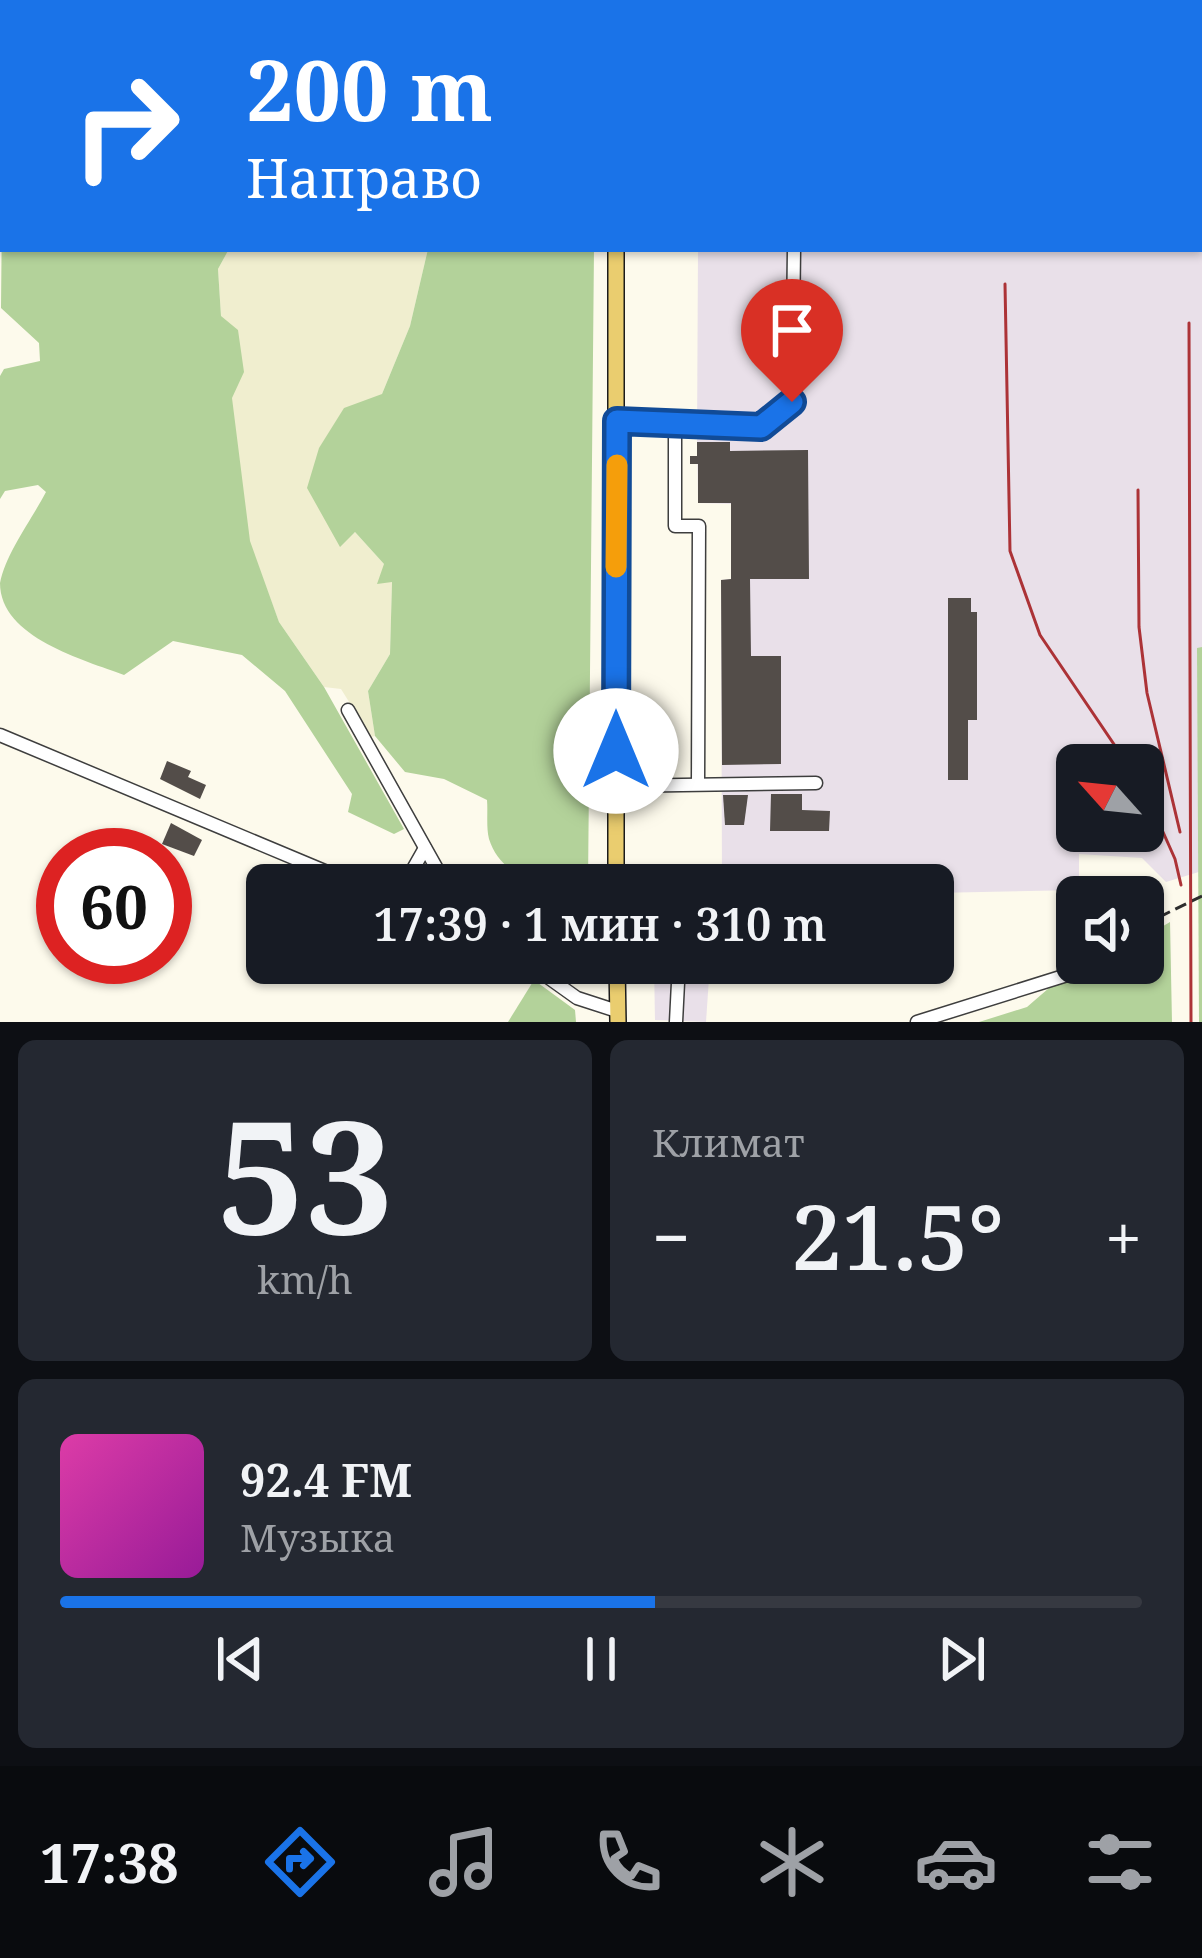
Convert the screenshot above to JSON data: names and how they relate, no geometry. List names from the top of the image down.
{
  "north": "top left",
  "page": {
    "turn": ["200 m", "Направо"],
    "limit": "60",
    "trip": "17:39 · 1 мин · 310 m",
    "tile": [
      ["53", "km/h"],
      "Климат"
    ],
    "heat": ["−", "21.5°", "+"],
    "song": ["92.4 FM", "Музыка"],
    "tabs": "17:38"
  }
}
